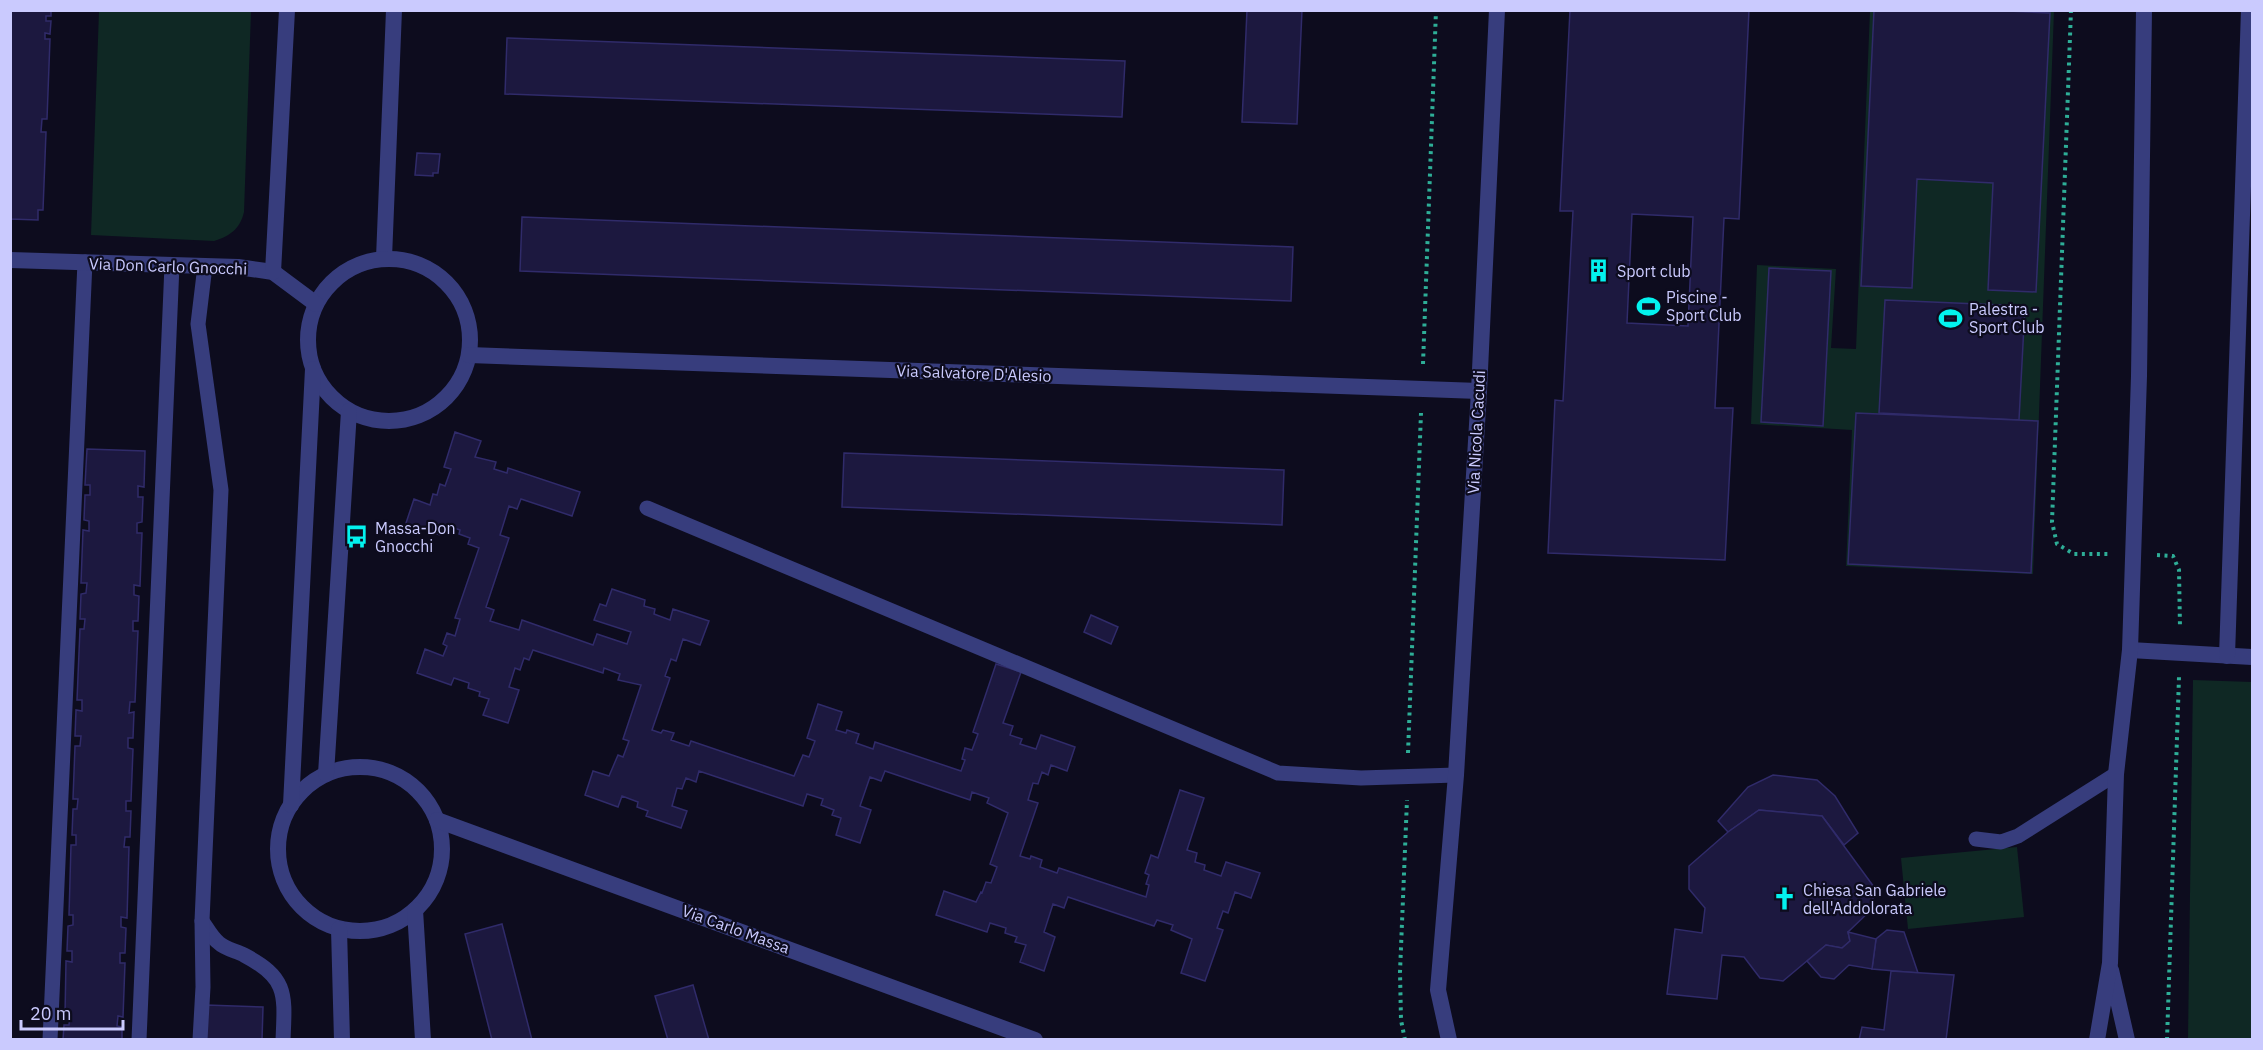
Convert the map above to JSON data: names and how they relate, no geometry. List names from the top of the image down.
{
  "streets": {
    "street": [
      "Via Don Carlo Gnocchi",
      "Via Salvatore D'Alesio",
      "Via Nicola Cacudi",
      "Via Carlo Massa"
    ]
  },
  "crossings": [
    ["Via Don Carlo Gnocchi", "Via Salvatore D'Alesio"],
    ["Via Salvatore D'Alesio", "Via Nicola Cacudi"]
  ],
  "places": {
    "building": ["Sport club"],
    "sports": ["Piscine - Sport Club", "Palestra - Sport Club"],
    "bus stop": ["Massa-Don Gnocchi"],
    "church": ["Chiesa San Gabriele dell'Addolorata"]
  },
  "scale_bar": "20 m"
}
